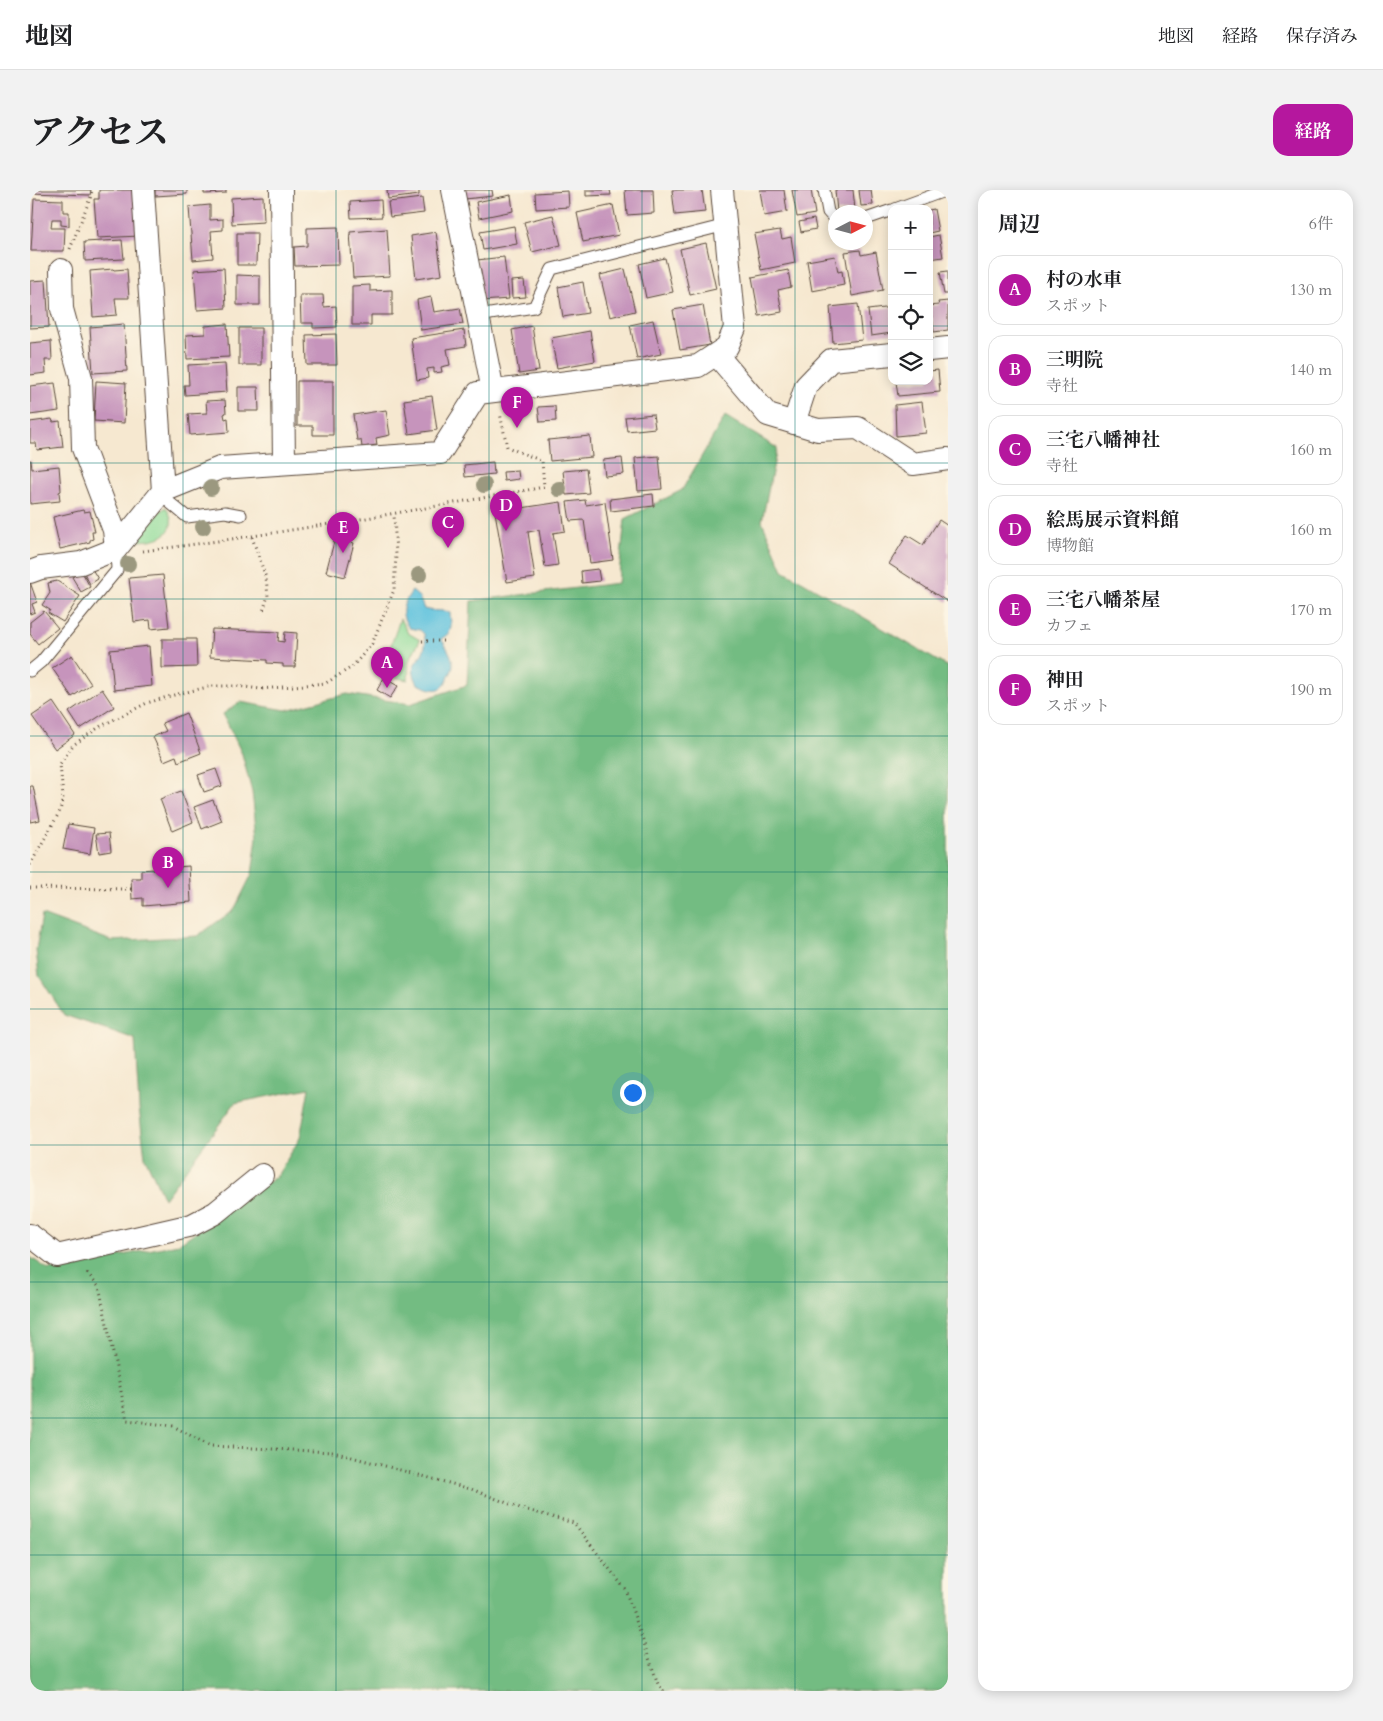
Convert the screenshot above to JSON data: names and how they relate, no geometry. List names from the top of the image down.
{
  "north": "right",
  "page": {
    "header": "地図",
    "nav": ["地図", "経路", "保存済み"],
    "title": "アクセス",
    "buttons": "経路",
    "heading": ["周辺", "6件"],
    "map_buttons": ["+", "−"],
    "list": [
      {
        "mark": "A",
        "name": "村の水車",
        "note": "スポット",
        "value": "130 m"
      },
      {
        "mark": "B",
        "name": "三明院",
        "note": "寺社",
        "value": "140 m"
      },
      {
        "mark": "C",
        "name": "三宅八幡神社",
        "note": "寺社",
        "value": "160 m"
      },
      {
        "mark": "D",
        "name": "絵馬展示資料館",
        "note": "博物館",
        "value": "160 m"
      },
      {
        "mark": "E",
        "name": "三宅八幡茶屋",
        "note": "カフェ",
        "value": "170 m"
      },
      {
        "mark": "F",
        "name": "神田",
        "note": "スポット",
        "value": "190 m"
      }
    ],
    "pins": [
      "F",
      "D",
      "C",
      "E",
      "A",
      "B"
    ]
  }
}
